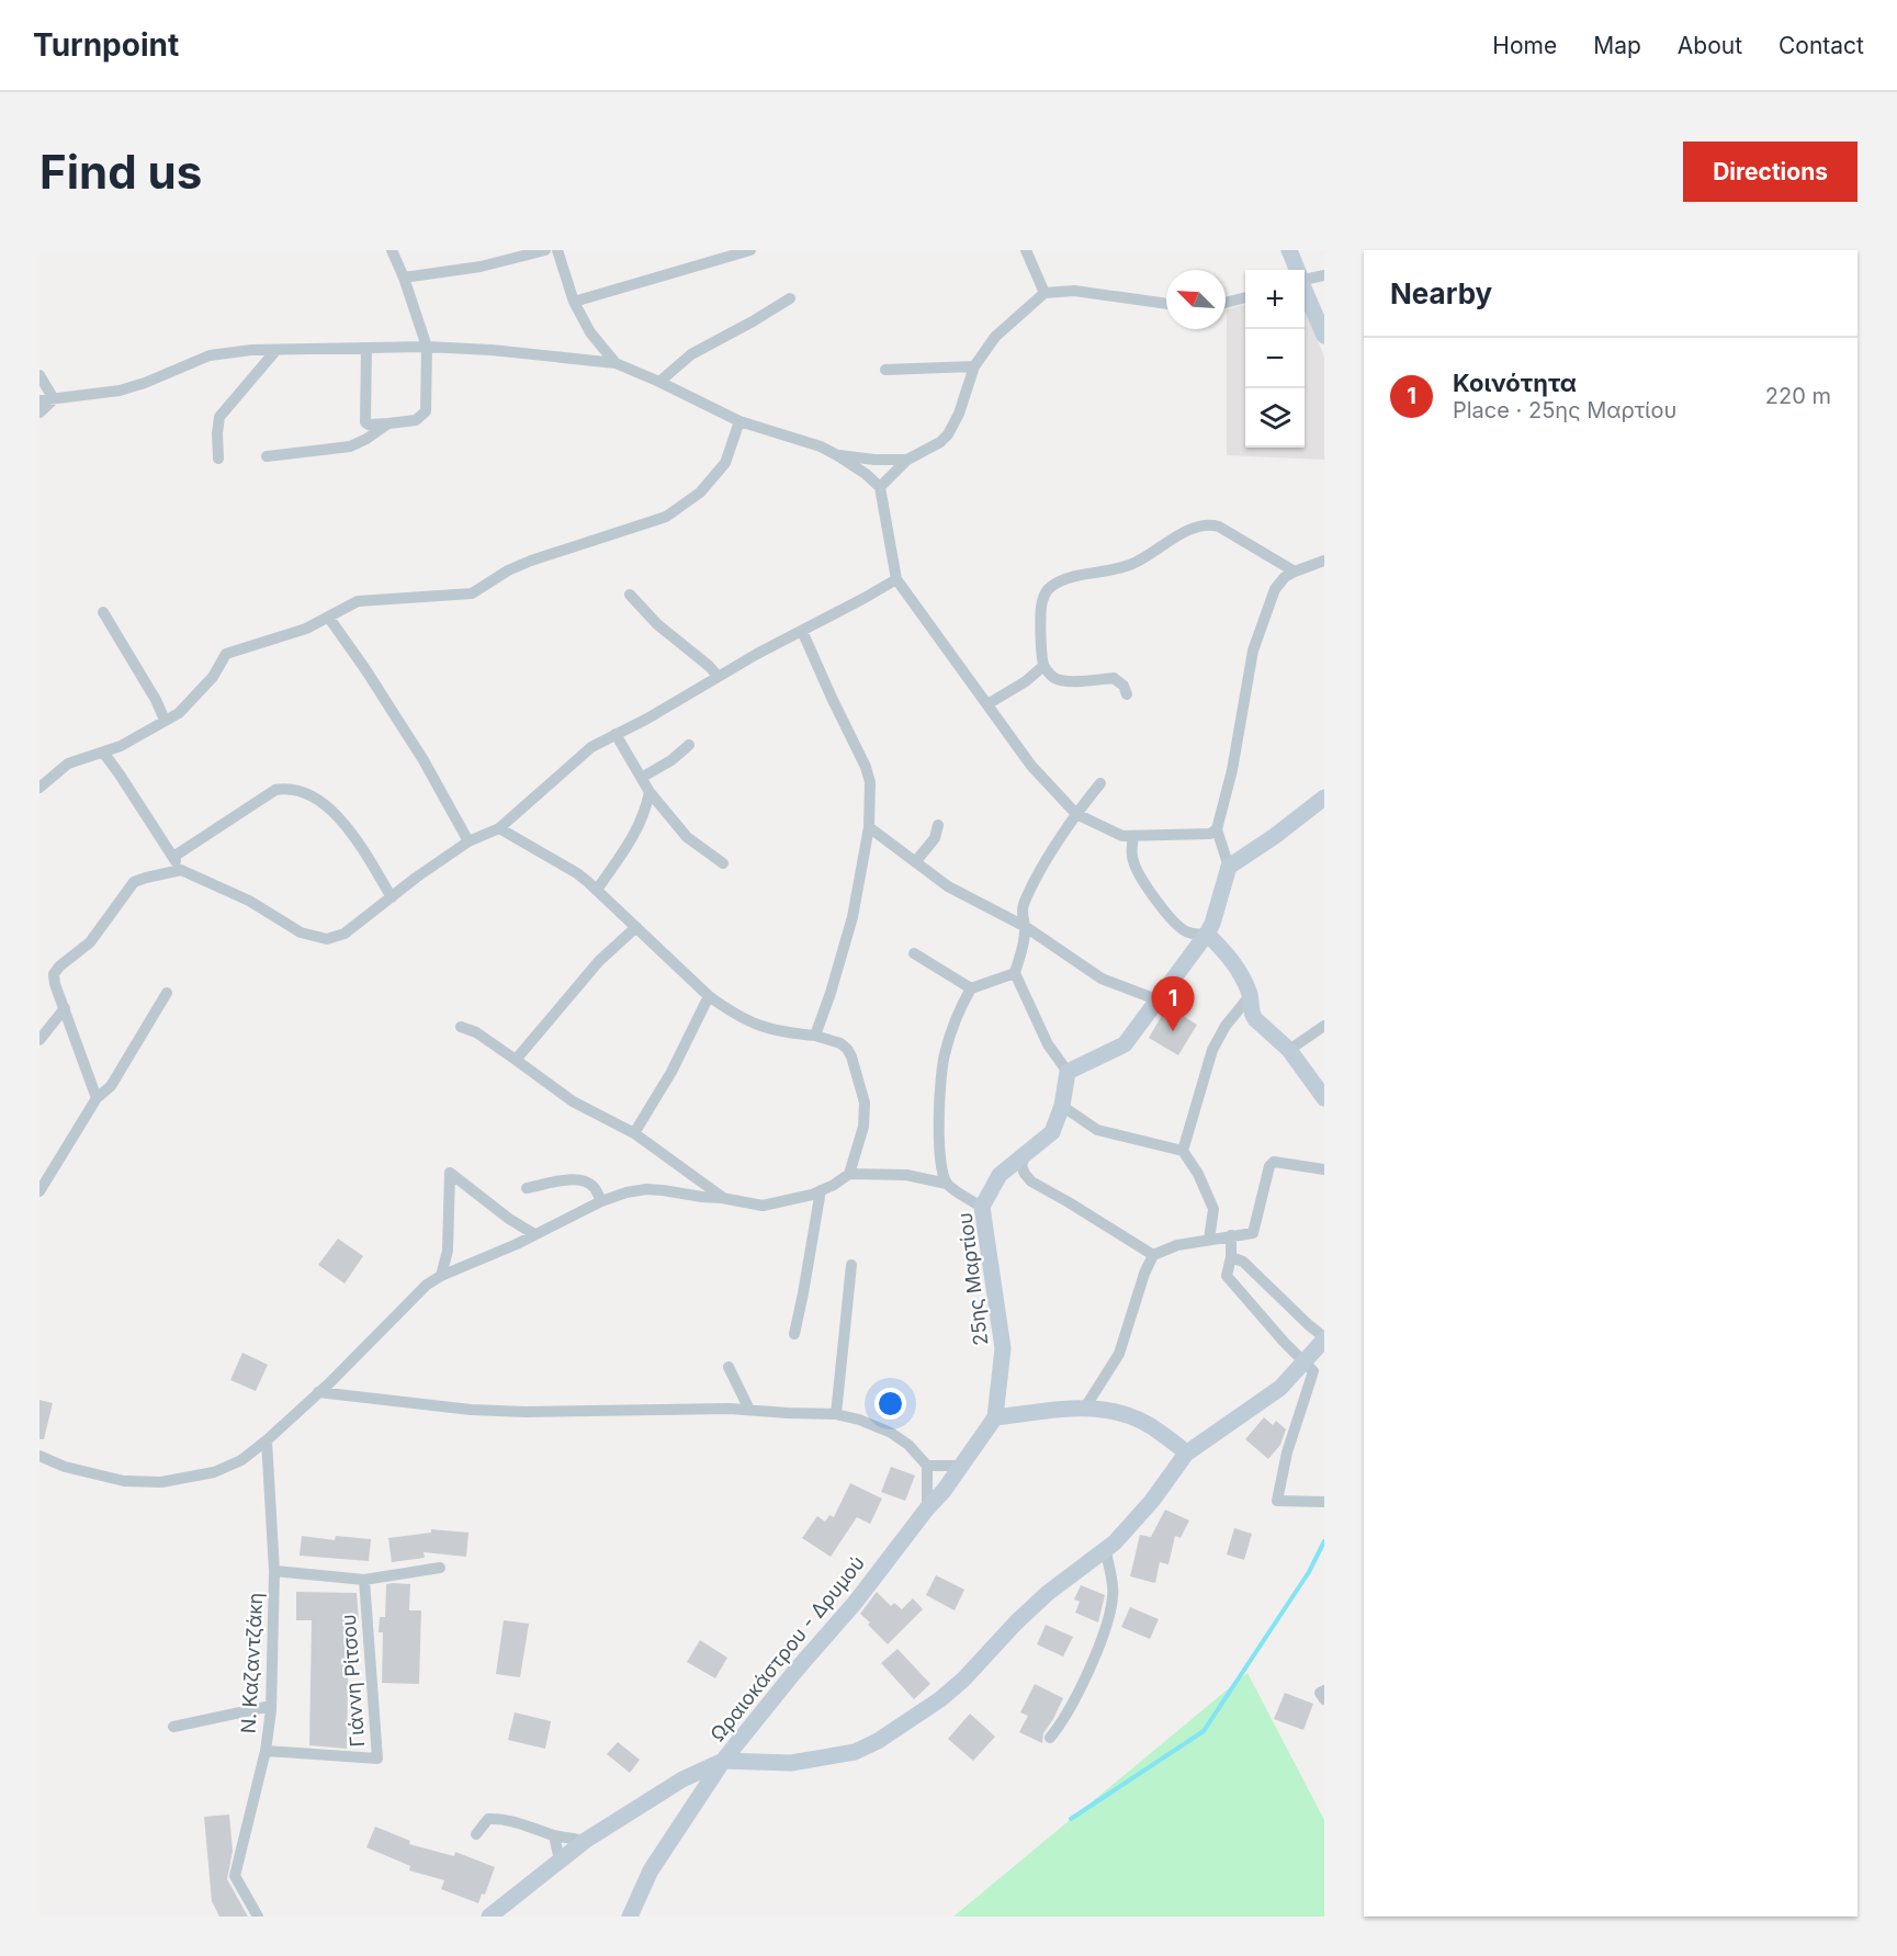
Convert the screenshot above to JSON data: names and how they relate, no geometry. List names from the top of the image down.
{
  "streets": {
    "main road": ["25ης Μαρτίου", "Ωραιοκάστρου - Δρυμού"],
    "street": ["Ν. Καζαντζάκη", "Γιάννη Ρίτσου"]
  },
  "crossings": [
    ["25ης Μαρτίου", "Ωραιοκάστρου - Δρυμού"],
    ["Ν. Καζαντζάκη", "Γιάννη Ρίτσου"]
  ],
  "north": "top left",
  "page": {
    "header": "Turnpoint",
    "nav": [
      "Home",
      "Map",
      "About",
      "Contact"
    ],
    "buttons": "Directions",
    "title": "Find us",
    "heading": "Nearby",
    "map_buttons": ["+", "−"],
    "list": [
      {
        "mark": "1",
        "name": "Κοινότητα",
        "note": "Place · 25ης Μαρτίου",
        "value": "220 m"
      }
    ],
    "pins": "1"
  }
}
